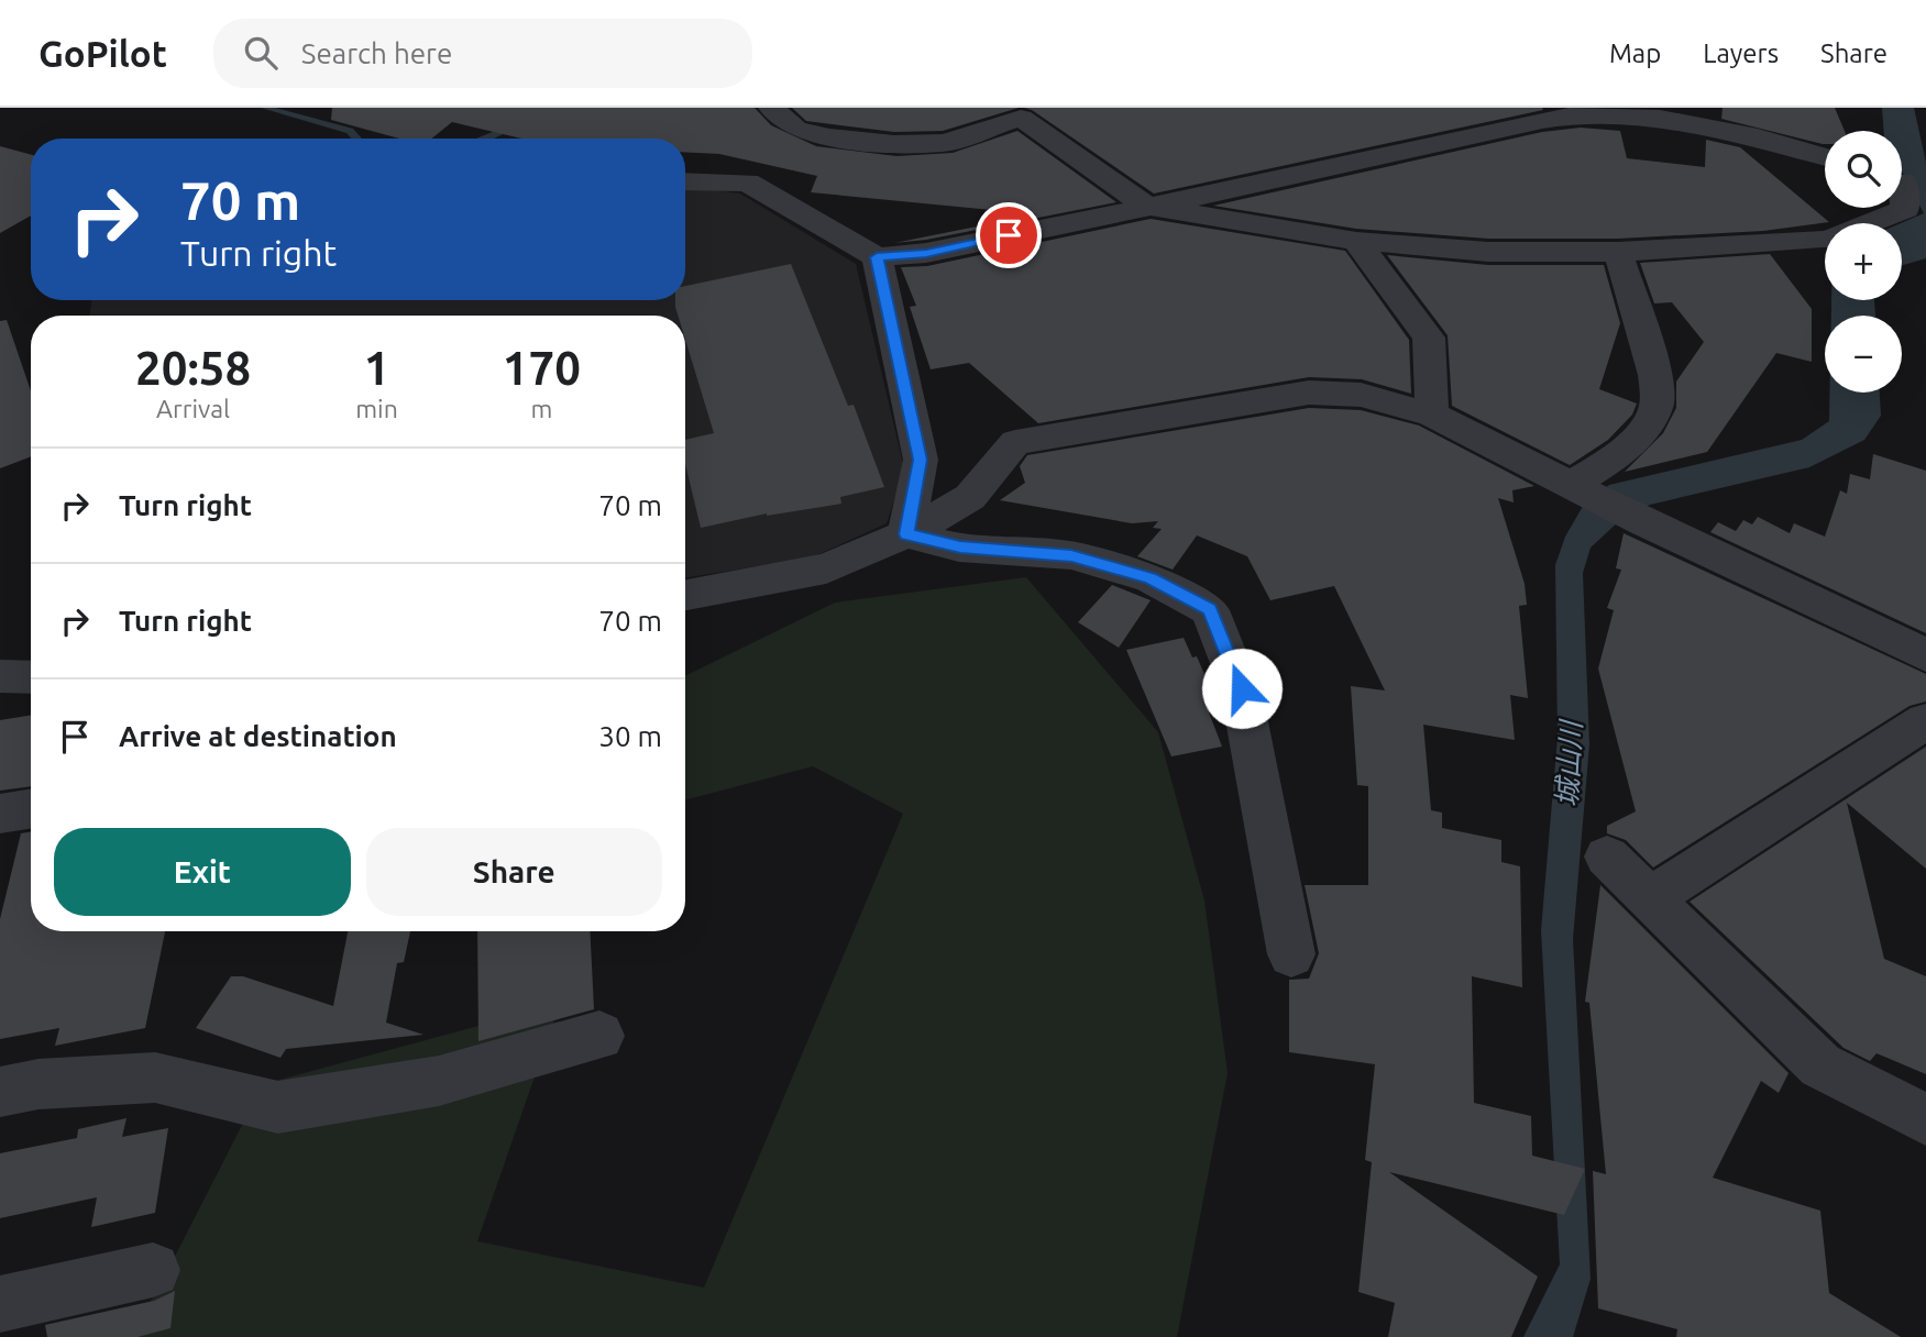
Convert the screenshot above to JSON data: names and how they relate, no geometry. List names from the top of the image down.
{
  "water": ["城山川"],
  "page": {
    "header": "GoPilot",
    "search": "Search here",
    "nav": ["Map", "Layers", "Share"],
    "map_buttons": ["+", "−"],
    "turn": ["70 m", "Turn right"],
    "eta": [
      "20:58",
      "Arrival",
      "1",
      "min",
      "170",
      "m"
    ],
    "list": [
      {
        "name": "Turn right",
        "value": "70 m"
      },
      {
        "name": "Turn right",
        "value": "70 m"
      },
      {
        "name": "Arrive at destination",
        "value": "30 m"
      }
    ],
    "buttons": ["Exit", "Share"]
  }
}
